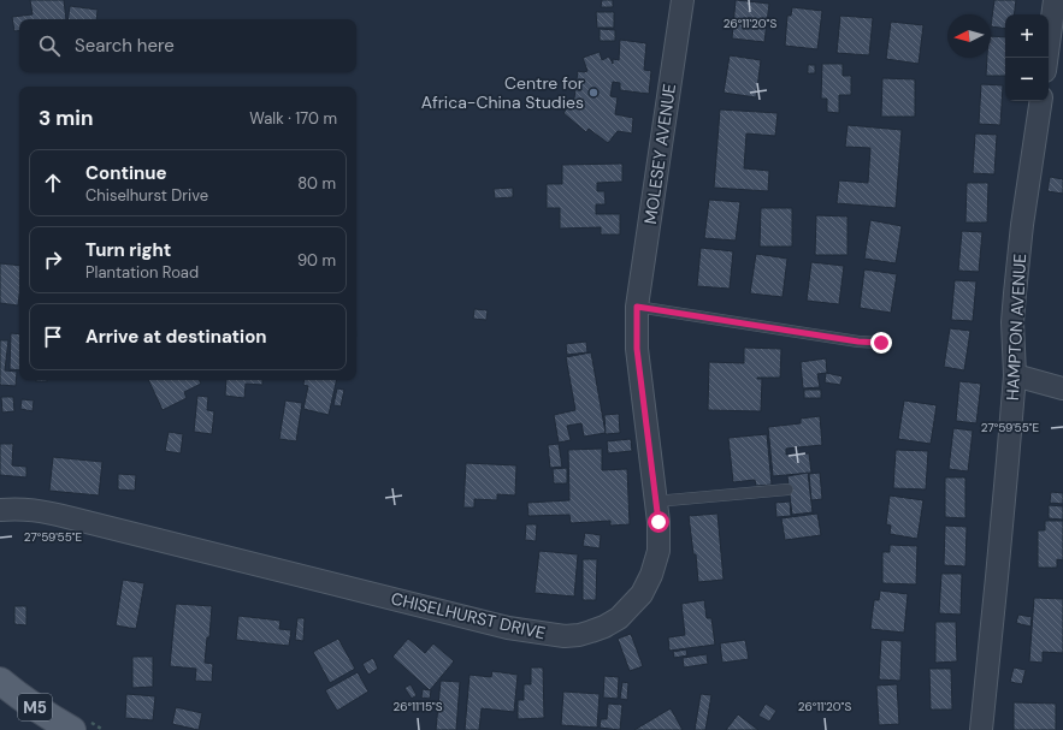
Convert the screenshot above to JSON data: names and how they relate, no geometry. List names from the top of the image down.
{
  "streets": {
    "main road": ["M5"],
    "street": ["MOLESEY AVENUE", "HAMPTON AVENUE", "CHISELHURST DRIVE"]
  },
  "crossings": [
    ["MOLESEY AVENUE", "CHISELHURST DRIVE"]
  ],
  "places": ["Centre for Africa-China Studies"],
  "north": "left",
  "page": {
    "map_buttons": ["+", "−"],
    "search": "Search here",
    "heading": ["3 min", "Walk · 170 m"],
    "list": [
      ["Continue", "Chiselhurst Drive", "80 m"],
      ["Turn right", "Plantation Road", "90 m"],
      "Arrive at destination"
    ]
  },
  "coordinates": ["26°11'20\"S", "27°59'55\"E", "26°11'15\"S"]
}
